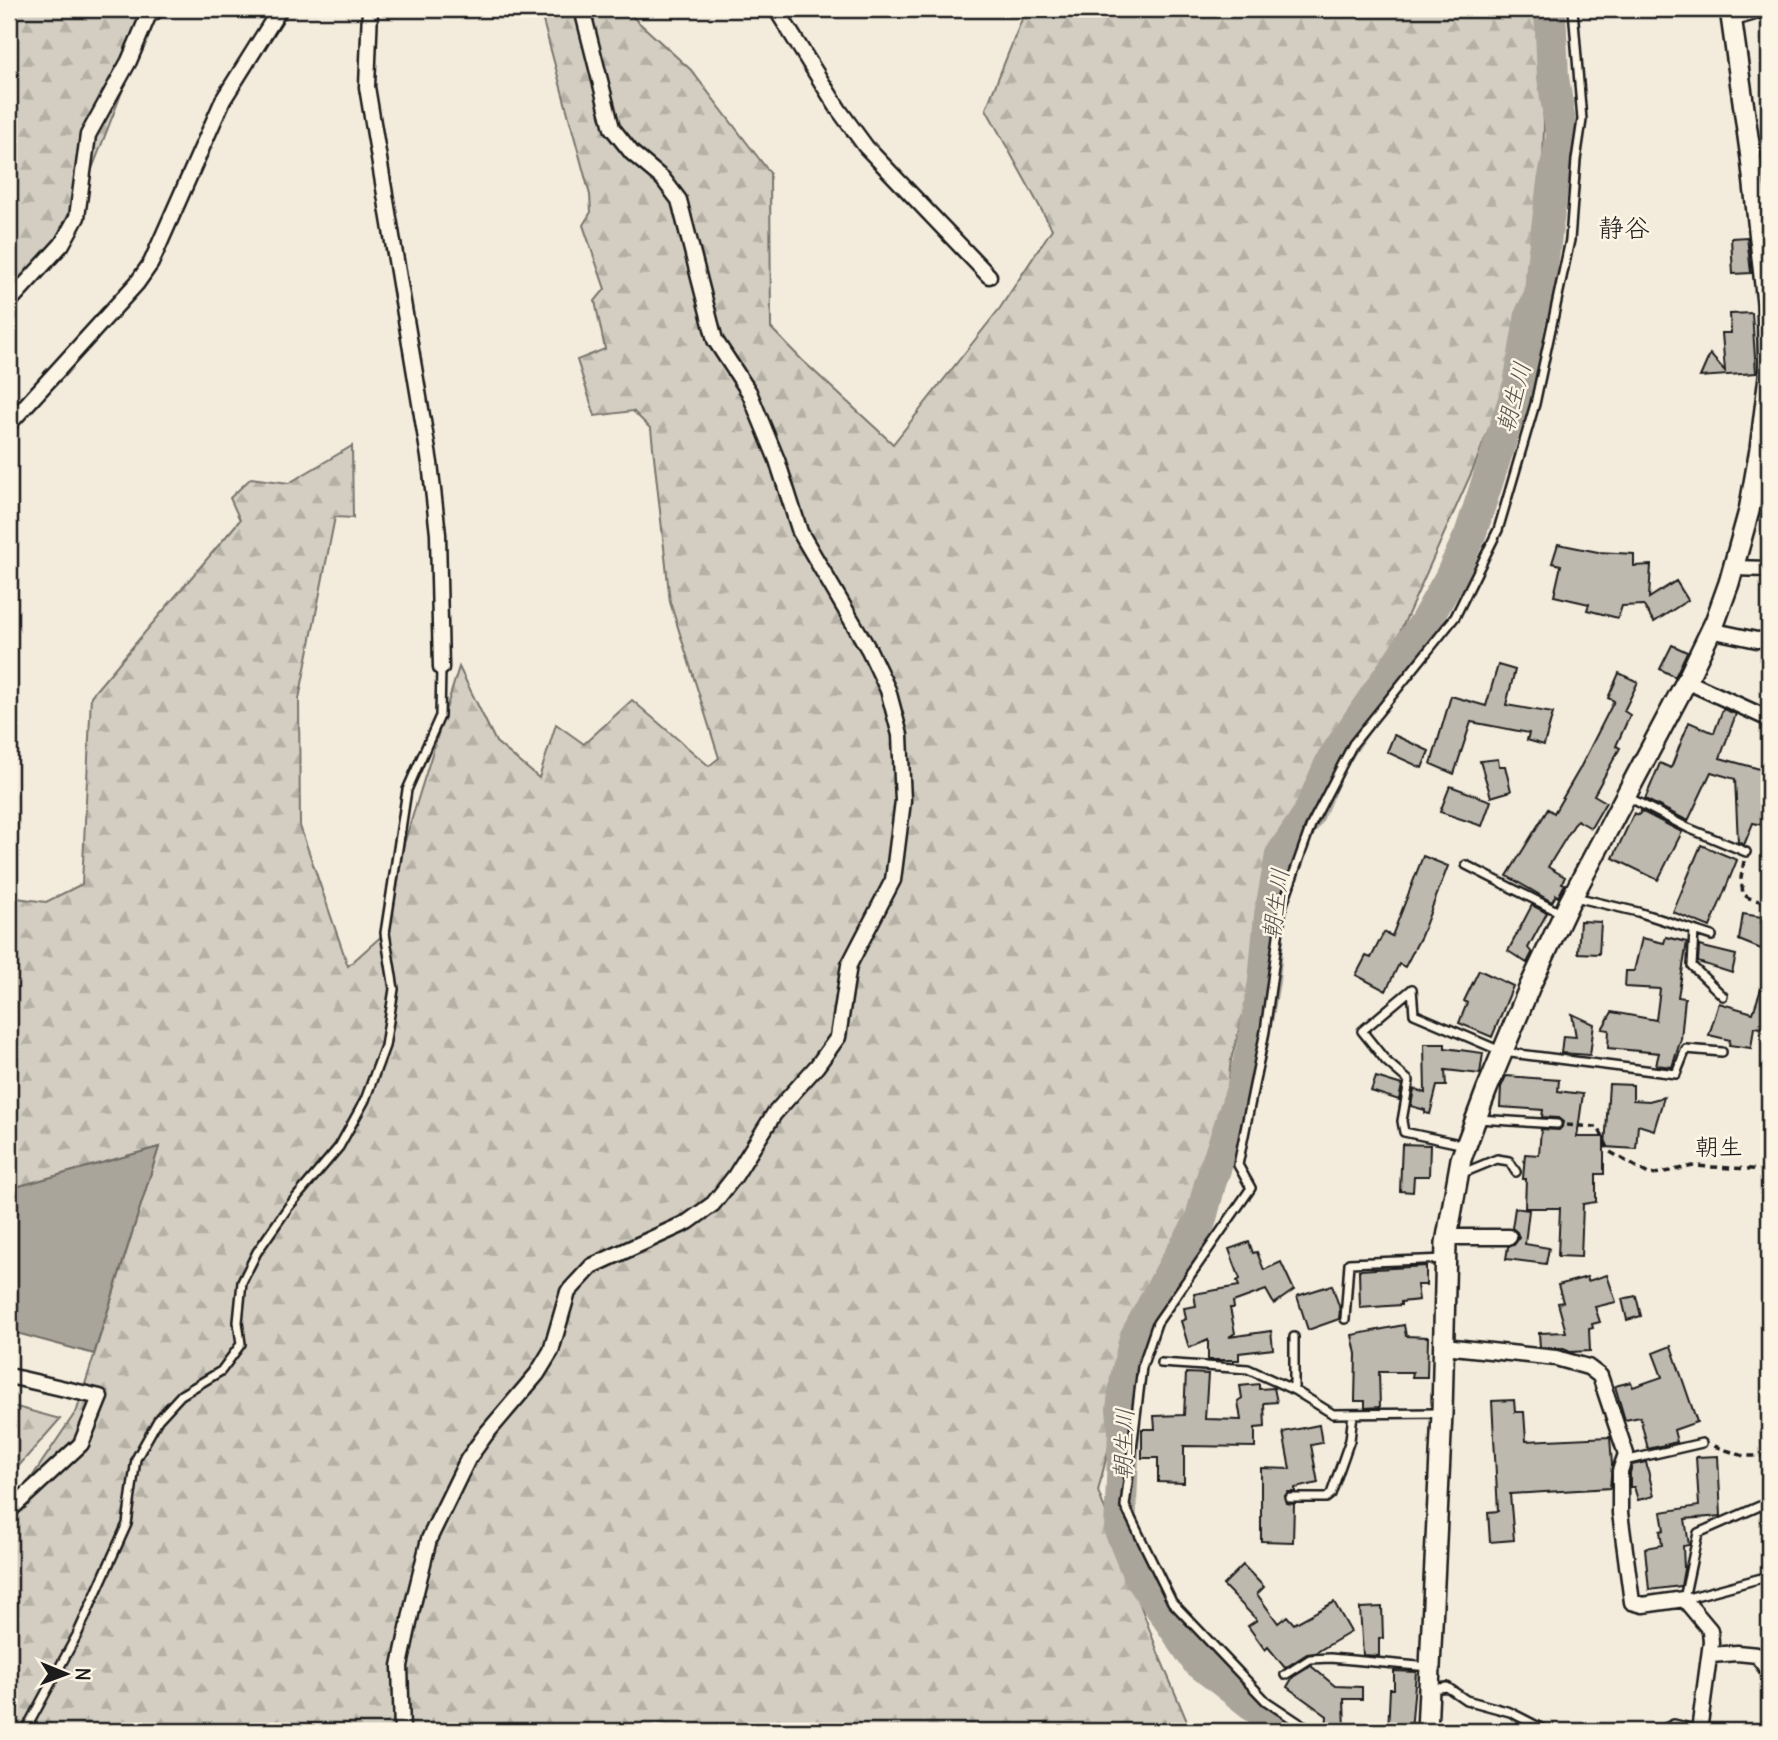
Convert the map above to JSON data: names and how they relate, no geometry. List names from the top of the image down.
{
  "districts": ["静谷", "朝生"],
  "water": ["朝生川"],
  "north": "right"
}
